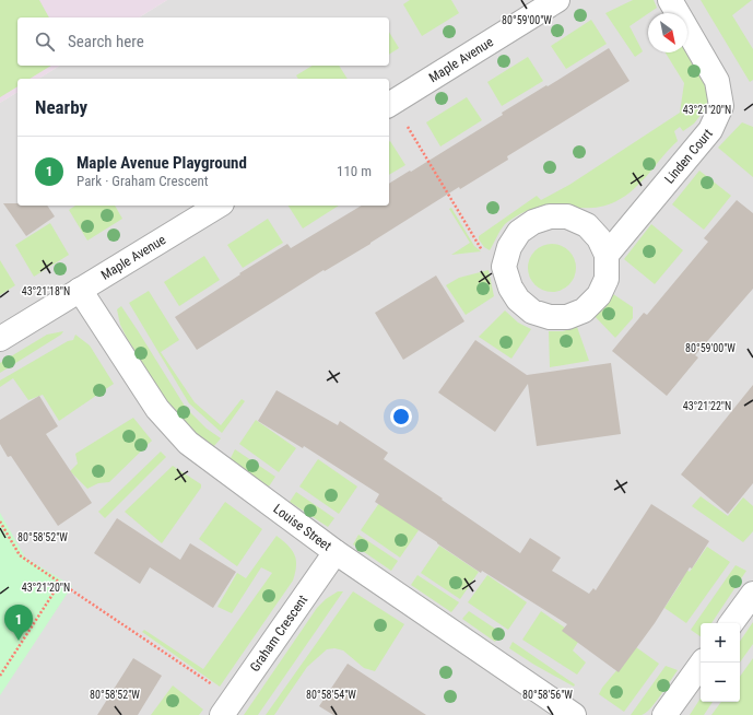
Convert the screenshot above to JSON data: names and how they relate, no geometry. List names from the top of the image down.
{
  "streets": {
    "street": [
      "Maple Avenue",
      "Linden Court",
      "Louise Street",
      "Graham Crescent"
    ]
  },
  "crossings": [
    ["Maple Avenue", "Louise Street"],
    ["Louise Street", "Graham Crescent"]
  ],
  "north": "bottom right",
  "page": {
    "search": "Search here",
    "heading": "Nearby",
    "list": [
      {
        "mark": "1",
        "name": "Maple Avenue Playground",
        "note": "Park · Graham Crescent",
        "value": "110 m"
      }
    ],
    "pins": "1",
    "map_buttons": ["+", "−"]
  },
  "coordinates": [
    "80°59'00\"W",
    "43°21'20\"N",
    "43°21'18\"N",
    "43°21'22\"N",
    "80°58'52\"W",
    "80°58'54\"W",
    "80°58'56\"W"
  ]
}
